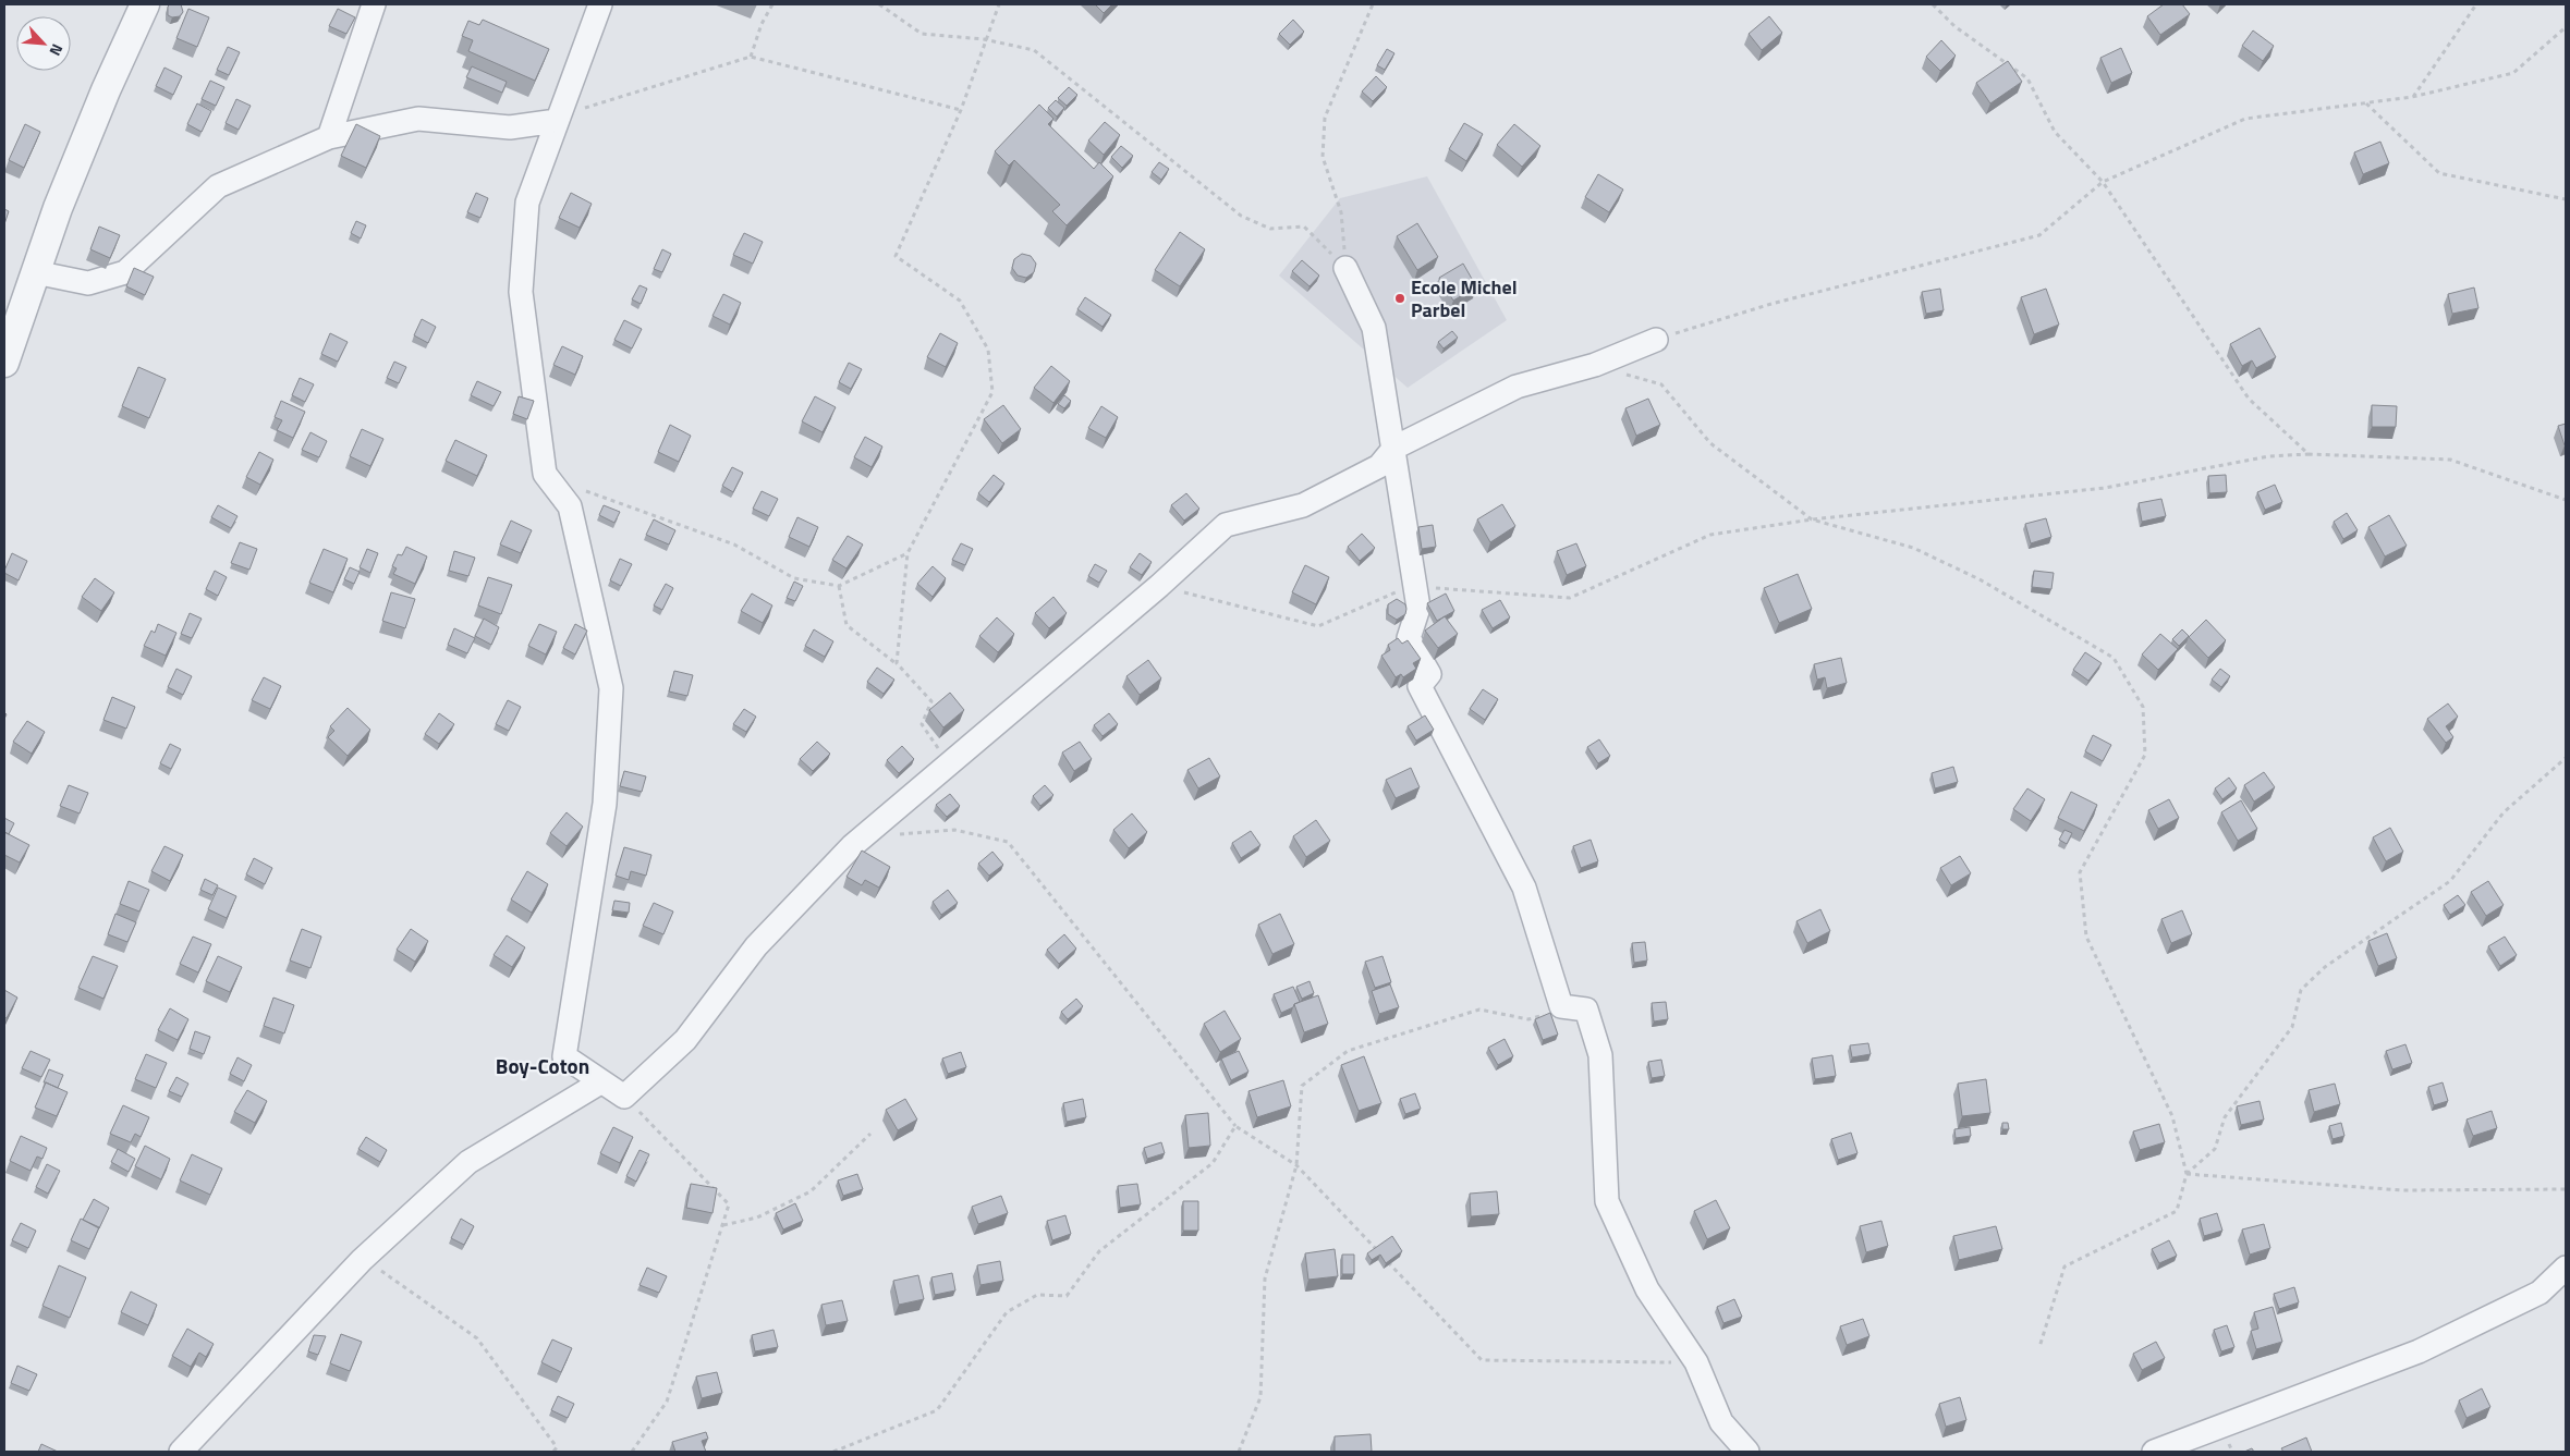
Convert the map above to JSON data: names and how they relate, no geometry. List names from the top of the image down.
{
  "districts": ["Boy-Coton"],
  "places": ["Ecole Michel Parbel"],
  "north": "bottom right"
}
